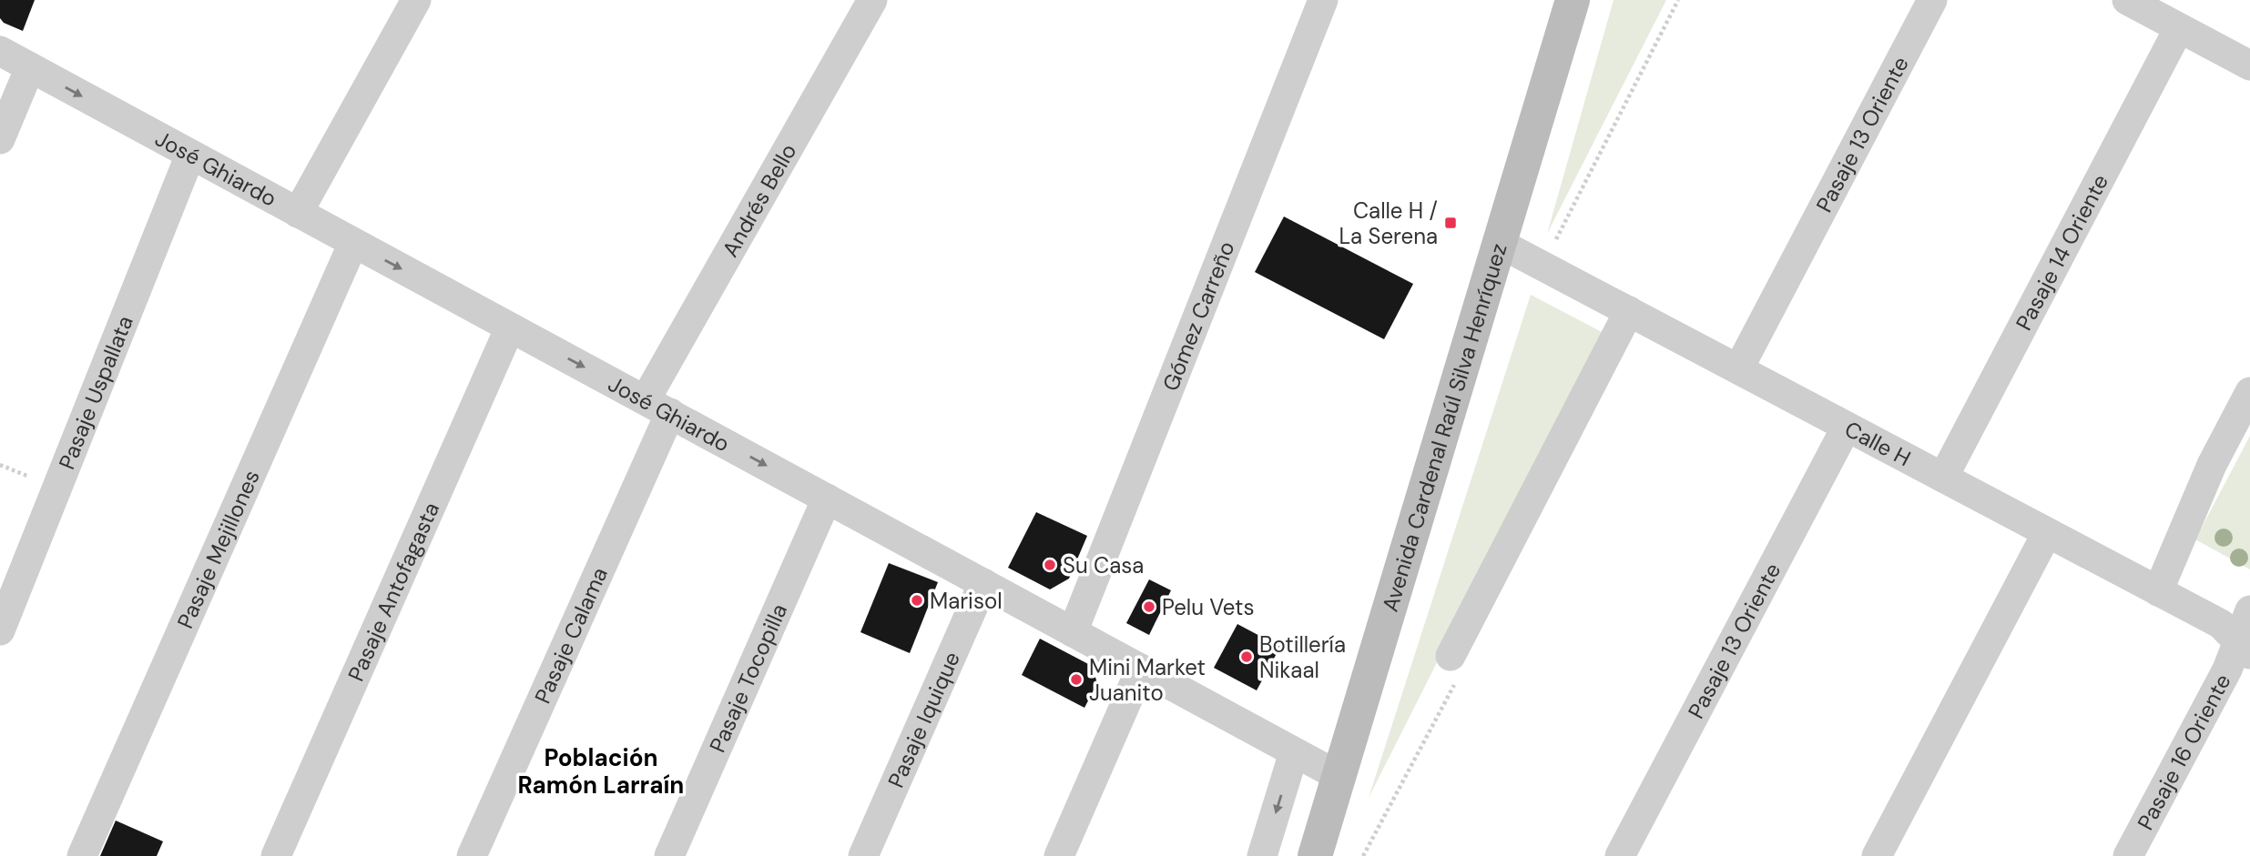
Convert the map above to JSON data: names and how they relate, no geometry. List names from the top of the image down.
{
  "streets": {
    "main road": ["Avenida Cardenal Raúl Silva Henríquez"],
    "street": [
      "Pasaje 13 Oriente",
      "José Ghiardo",
      "Andrés Bello",
      "Pasaje 14 Oriente",
      "Gómez Carreño",
      "Pasaje Uspallata",
      "Calle H",
      "Pasaje Mejillones",
      "Pasaje Antofagasta",
      "Pasaje Calama",
      "Pasaje Tocopilla",
      "Pasaje Iquique",
      "Pasaje 16 Oriente"
    ]
  },
  "crossings": [
    ["Pasaje 13 Oriente", "Calle H"],
    ["José Ghiardo", "Andrés Bello"],
    ["José Ghiardo", "Gómez Carreño"],
    ["José Ghiardo", "Pasaje Uspallata"],
    ["José Ghiardo", "Avenida Cardenal Raúl Silva Henríquez"],
    ["José Ghiardo", "Pasaje Mejillones"],
    ["José Ghiardo", "Pasaje Antofagasta"],
    ["José Ghiardo", "Pasaje Calama"],
    ["José Ghiardo", "Pasaje Tocopilla"],
    ["José Ghiardo", "Pasaje Iquique"],
    ["Andrés Bello", "Pasaje Calama"],
    ["Pasaje 14 Oriente", "Calle H"],
    ["Avenida Cardenal Raúl Silva Henríquez", "Calle H"],
    ["Calle H", "Pasaje 16 Oriente"]
  ],
  "one_way": ["José Ghiardo"],
  "districts": ["Población Ramón Larraín"],
  "places": {
    "transit": ["Calle H / La Serena"],
    "other": [
      "Su Casa",
      "Marisol",
      "Pelu Vets",
      "Botillería Nikaal",
      "Mini Market Juanito"
    ]
  }
}
